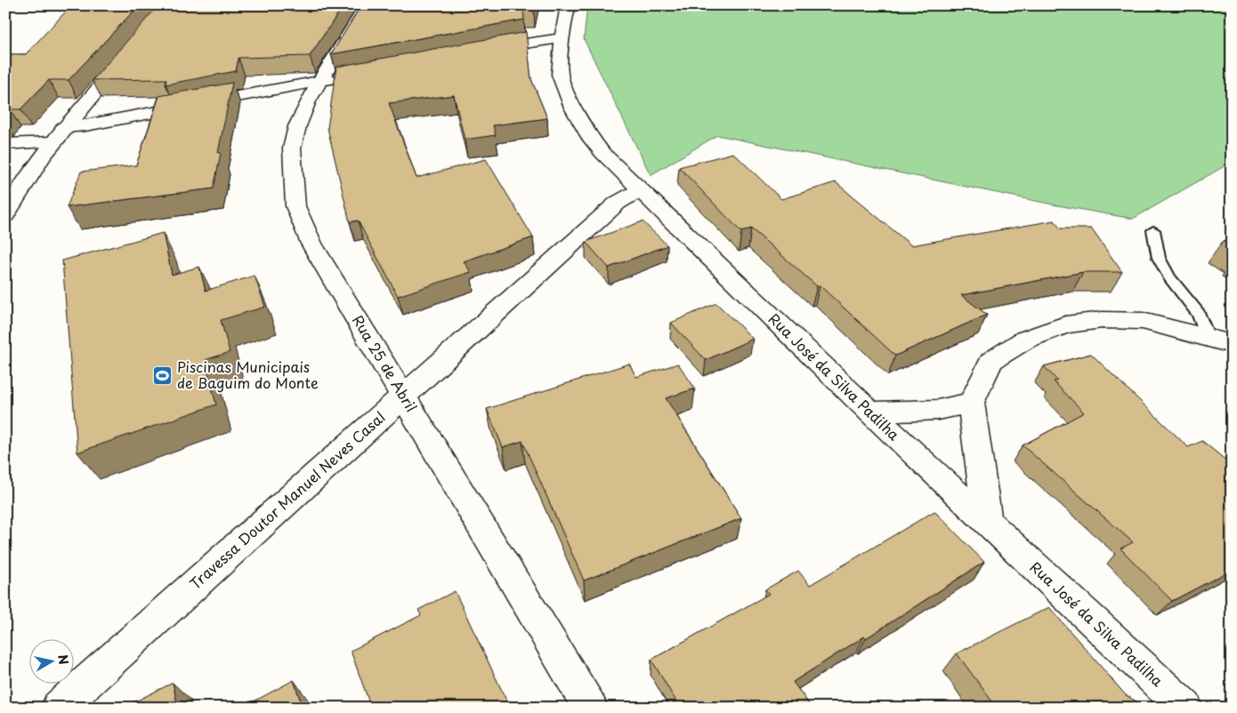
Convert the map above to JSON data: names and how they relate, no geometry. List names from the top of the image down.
{
  "streets": {
    "street": ["Rua 25 de Abril", "Rua José da Silva Padilha", "Travessa Doutor Manuel Neves Casal"]
  },
  "crossings": [
    ["Rua 25 de Abril", "Travessa Doutor Manuel Neves Casal"],
    ["Rua José da Silva Padilha", "Travessa Doutor Manuel Neves Casal"]
  ],
  "places": {
    "sports": ["Piscinas Municipais de Baguim do Monte"]
  },
  "north": "right"
}
